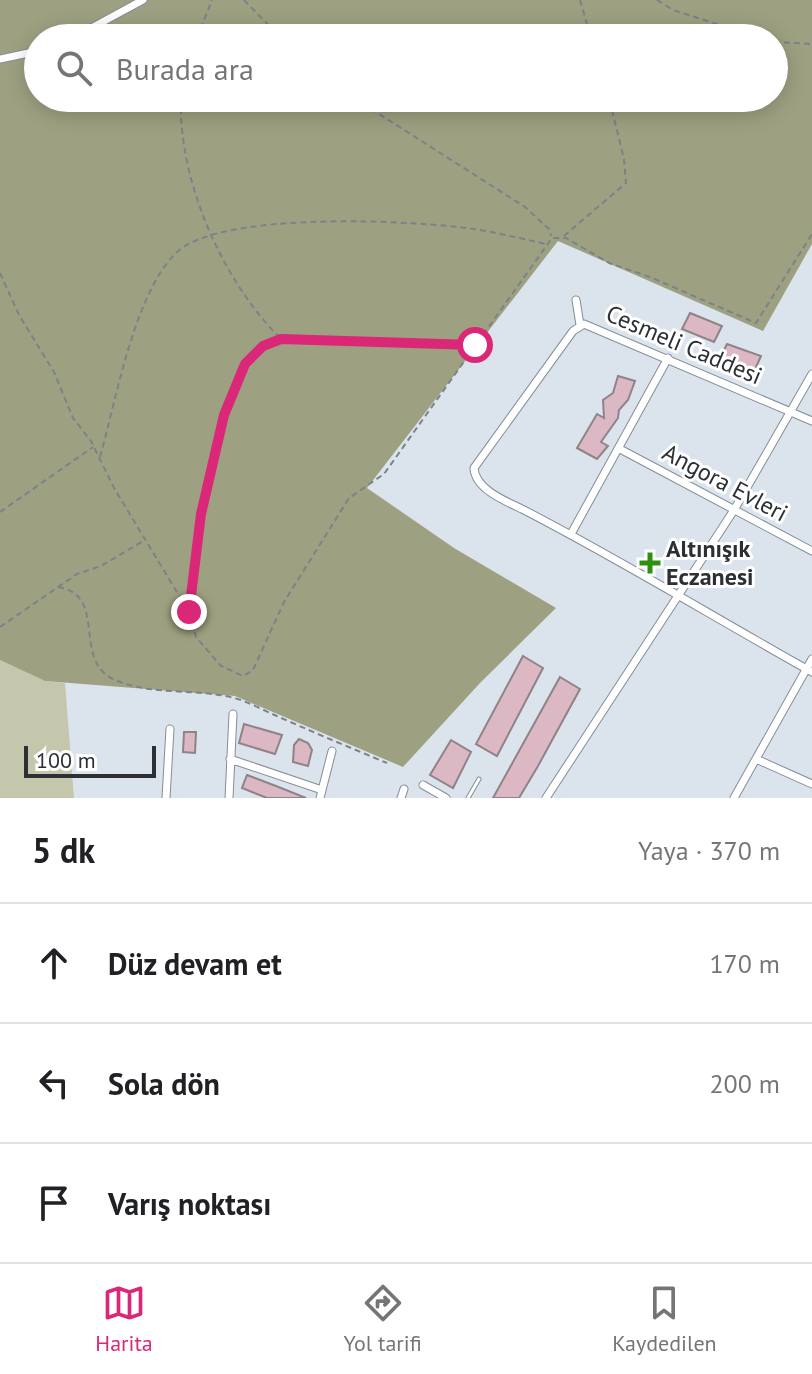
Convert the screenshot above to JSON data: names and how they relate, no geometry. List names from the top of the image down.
{
  "streets": {
    "street": ["Cesmeli Caddesi", "Angora Evleri"]
  },
  "places": {
    "health": ["Altınışık Eczanesi"]
  },
  "scale_bar": "100 m",
  "page": {
    "search": "Burada ara",
    "scale": "100 m",
    "heading": ["5 dk", "Yaya · 370 m"],
    "list": [
      ["Düz devam et", "170 m"],
      ["Sola dön", "200 m"],
      "Varış noktası"
    ],
    "nav": ["Harita", "Yol tarifi", "Kaydedilen"]
  }
}
